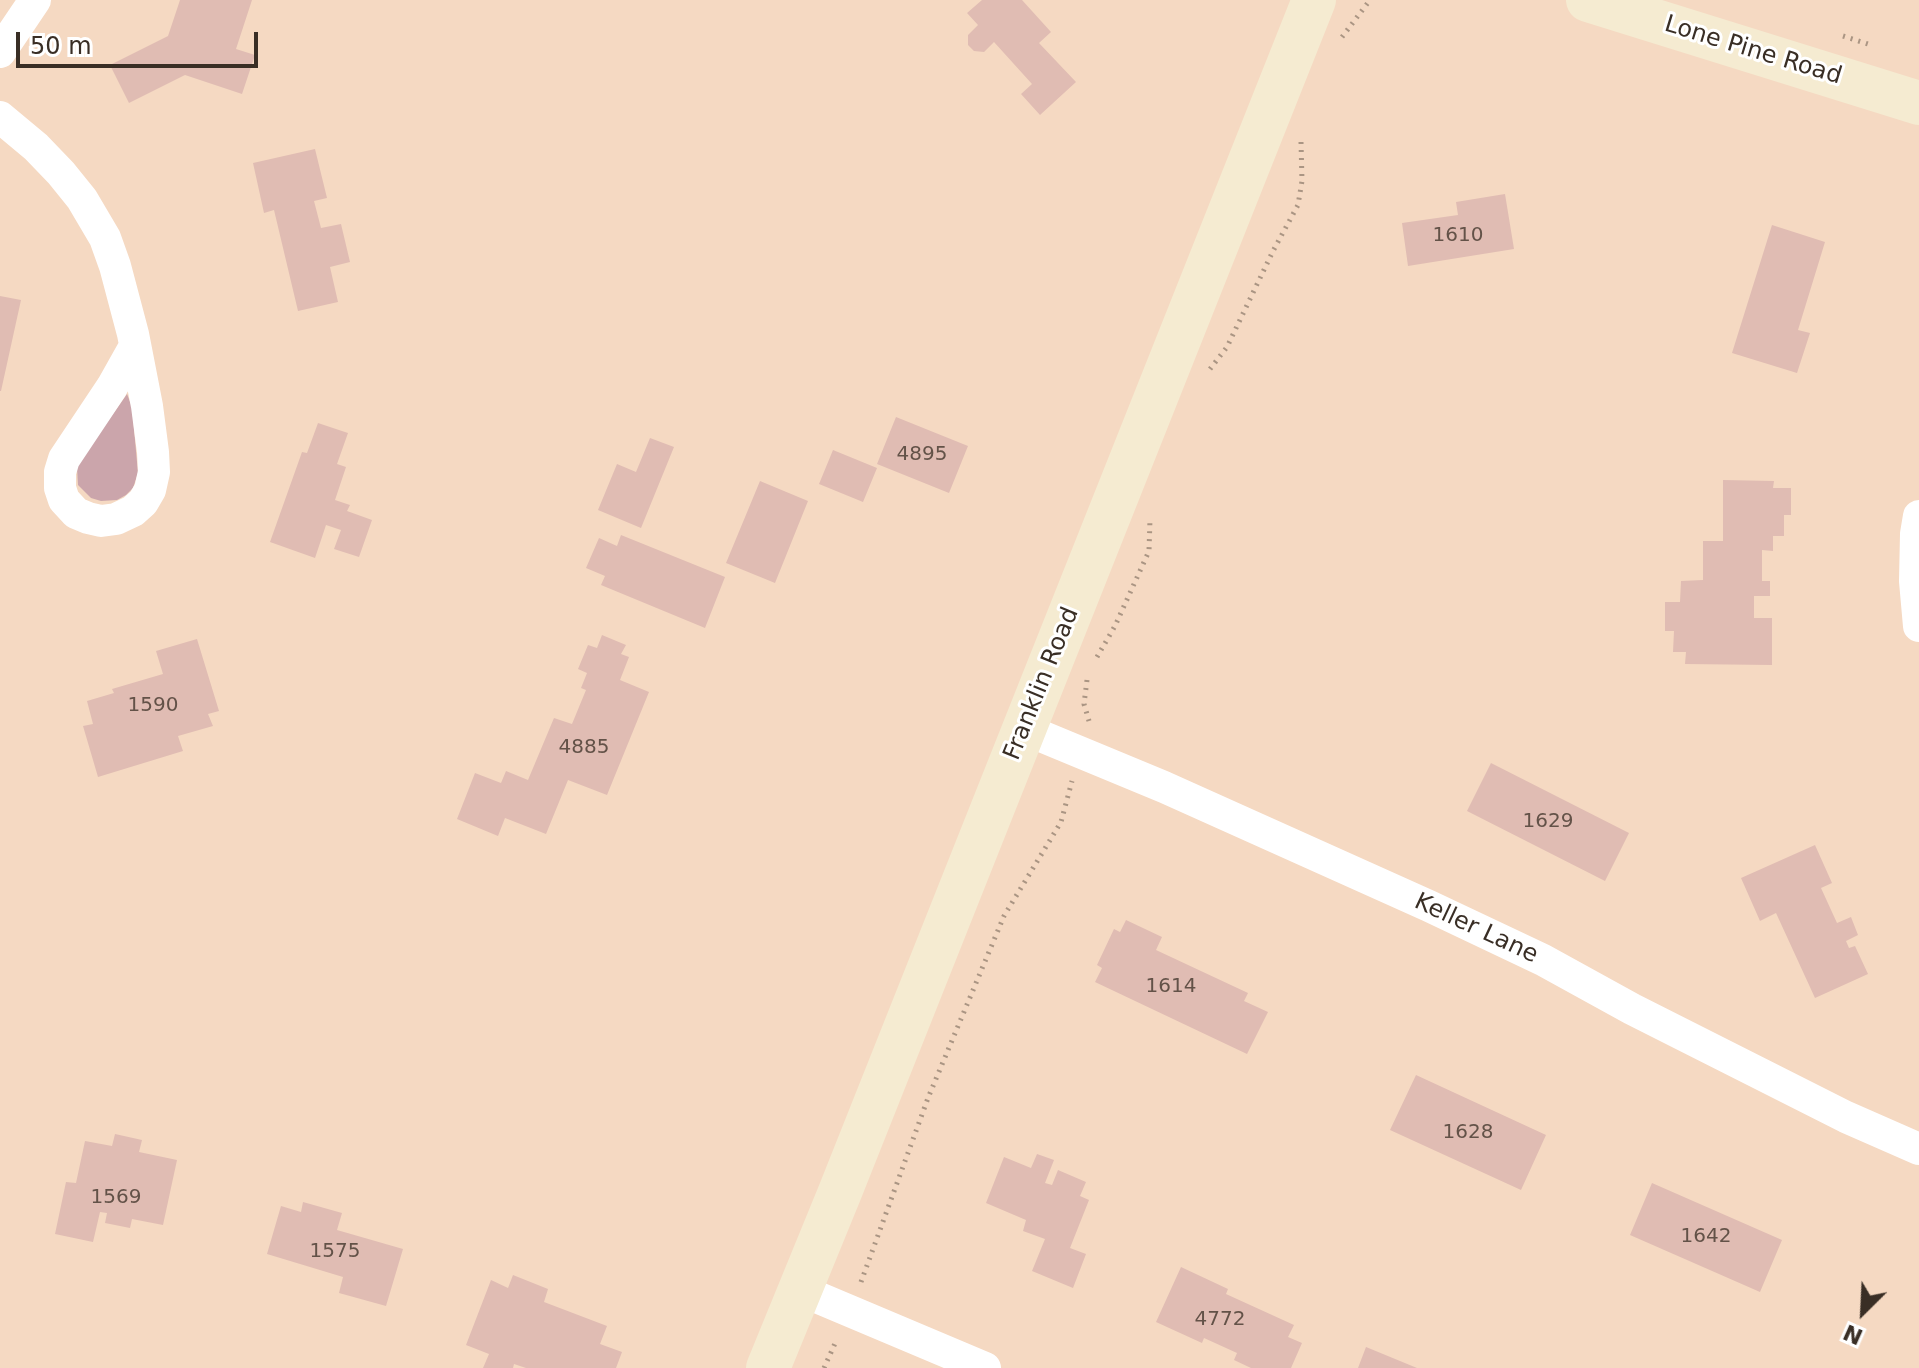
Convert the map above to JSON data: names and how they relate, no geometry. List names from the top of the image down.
{
  "streets": {
    "street": ["Lone Pine Road", "Franklin Road", "Keller Lane"]
  },
  "crossings": [
    ["Franklin Road", "Keller Lane"]
  ],
  "house_numbers": [
    "1610",
    "4895",
    "1590",
    "4885",
    "1629",
    "1614",
    "1628",
    "1569",
    "1642",
    "1575",
    "4772"
  ],
  "scale_bar": "50 m",
  "north": "bottom left"
}
